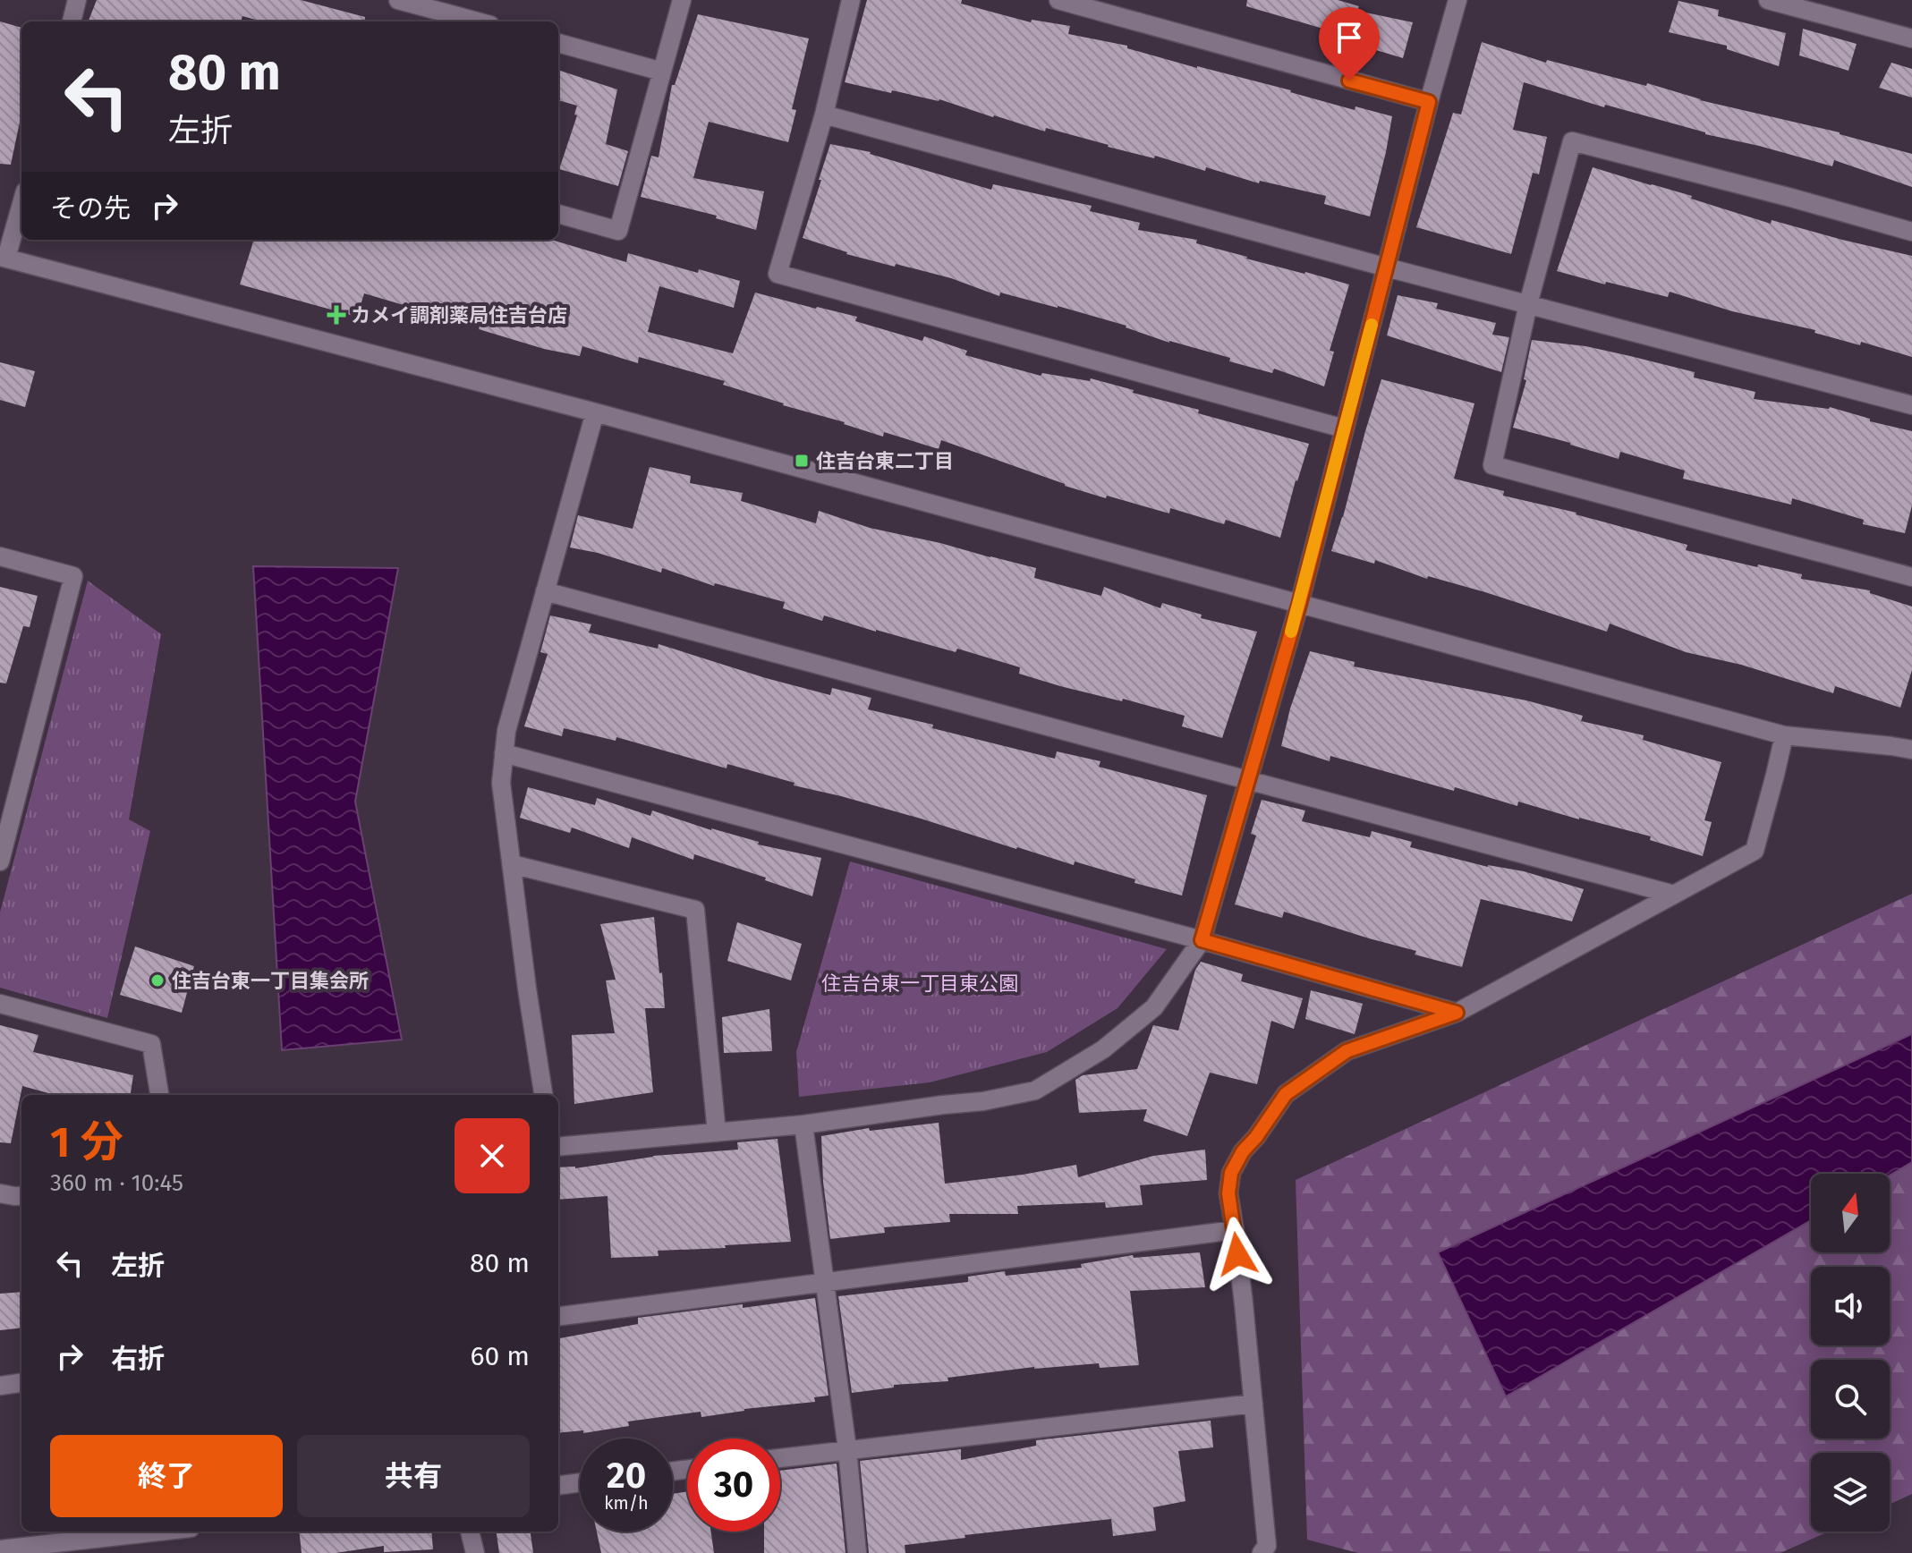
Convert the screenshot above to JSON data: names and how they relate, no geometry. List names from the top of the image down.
{
  "parks": ["住吉台東一丁目東公園"],
  "places": {
    "health": ["カメイ調剤薬局住吉台店"],
    "transit": ["住吉台東二丁目"],
    "other": ["住吉台東一丁目集会所"]
  },
  "north": "top",
  "page": {
    "turn": ["80 m", "左折"],
    "then": "その先",
    "heading": ["1 分", "360 m · 10:45"],
    "list": [
      {
        "name": "左折",
        "value": "80 m"
      },
      {
        "name": "右折",
        "value": "60 m"
      }
    ],
    "buttons": ["終了", "共有"],
    "speed": "20 km/h",
    "limit": "30"
  }
}
